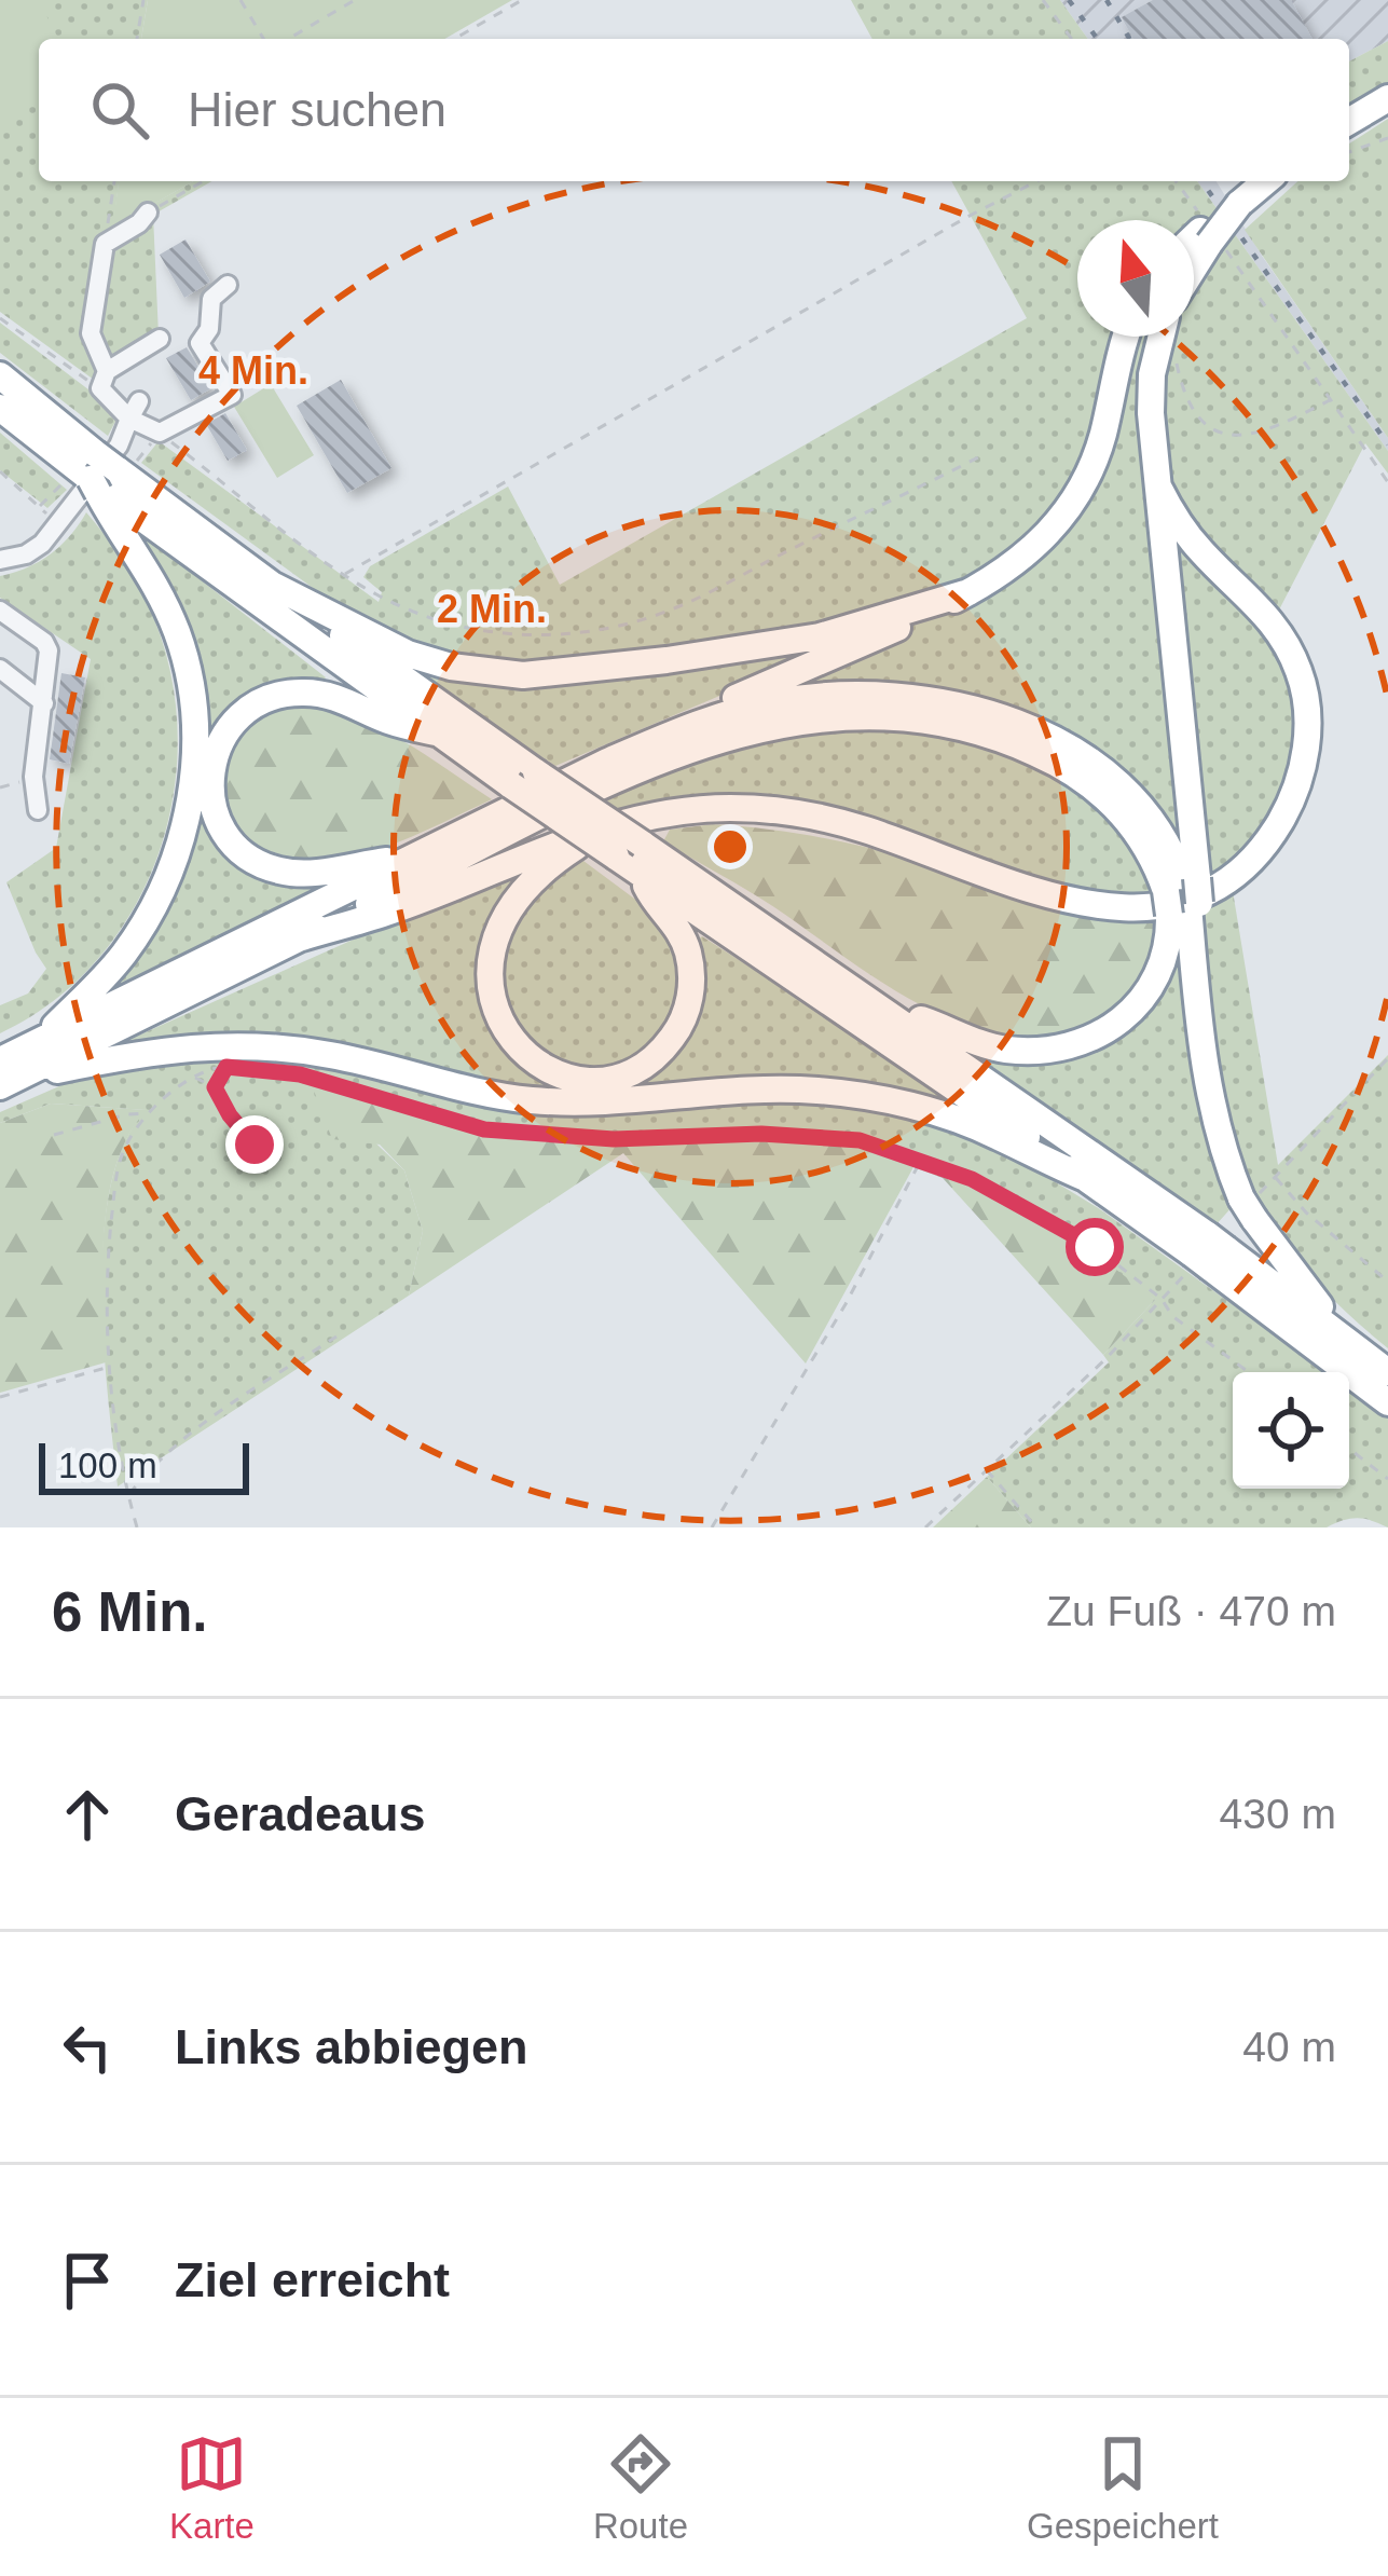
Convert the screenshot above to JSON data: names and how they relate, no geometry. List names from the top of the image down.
{
  "scale_bar": "100 m",
  "north": "top",
  "page": {
    "search": "Hier suchen",
    "scale": "100 m",
    "heading": ["6 Min.", "Zu Fuß · 470 m"],
    "list": [
      ["Geradeaus", "430 m"],
      ["Links abbiegen", "40 m"],
      "Ziel erreicht"
    ],
    "nav": ["Karte", "Route", "Gespeichert"]
  },
  "rings": ["4 Min.", "2 Min."]
}
